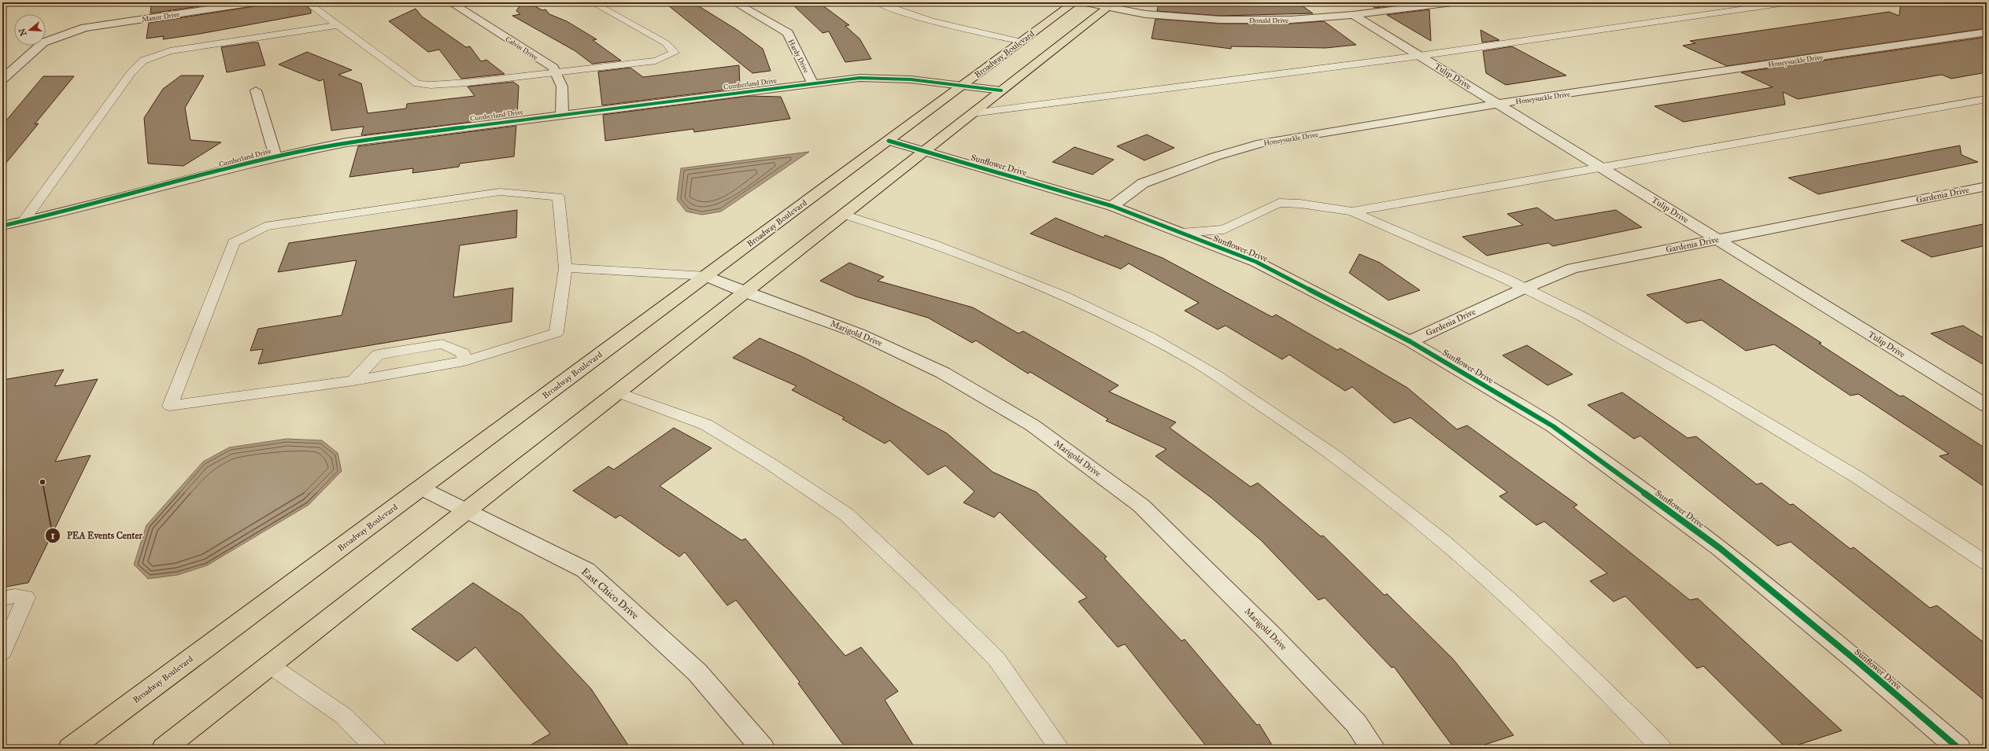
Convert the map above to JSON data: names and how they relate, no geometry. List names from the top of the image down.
{
  "streets": {
    "main road": ["Broadway Boulevard"],
    "street": [
      "Manor Drive",
      "Donald Drive",
      "Calvin Drive",
      "Hardy Drive",
      "Honeysuckle Drive",
      "Tulip Drive",
      "Cumberland Drive",
      "Sunflower Drive",
      "Gardenia Drive",
      "Marigold Drive",
      "East Chico Drive"
    ]
  },
  "crossings": [
    ["Donald Drive", "Tulip Drive"],
    ["Calvin Drive", "Cumberland Drive"],
    ["Broadway Boulevard", "Cumberland Drive"],
    ["Broadway Boulevard", "Sunflower Drive"],
    ["Broadway Boulevard", "Marigold Drive"],
    ["Broadway Boulevard", "East Chico Drive"],
    ["Hardy Drive", "Cumberland Drive"],
    ["Honeysuckle Drive", "Tulip Drive"],
    ["Honeysuckle Drive", "Sunflower Drive"],
    ["Tulip Drive", "Gardenia Drive"],
    ["Sunflower Drive", "Gardenia Drive"]
  ],
  "places": ["PEA Events Center"],
  "north": "left"
}
